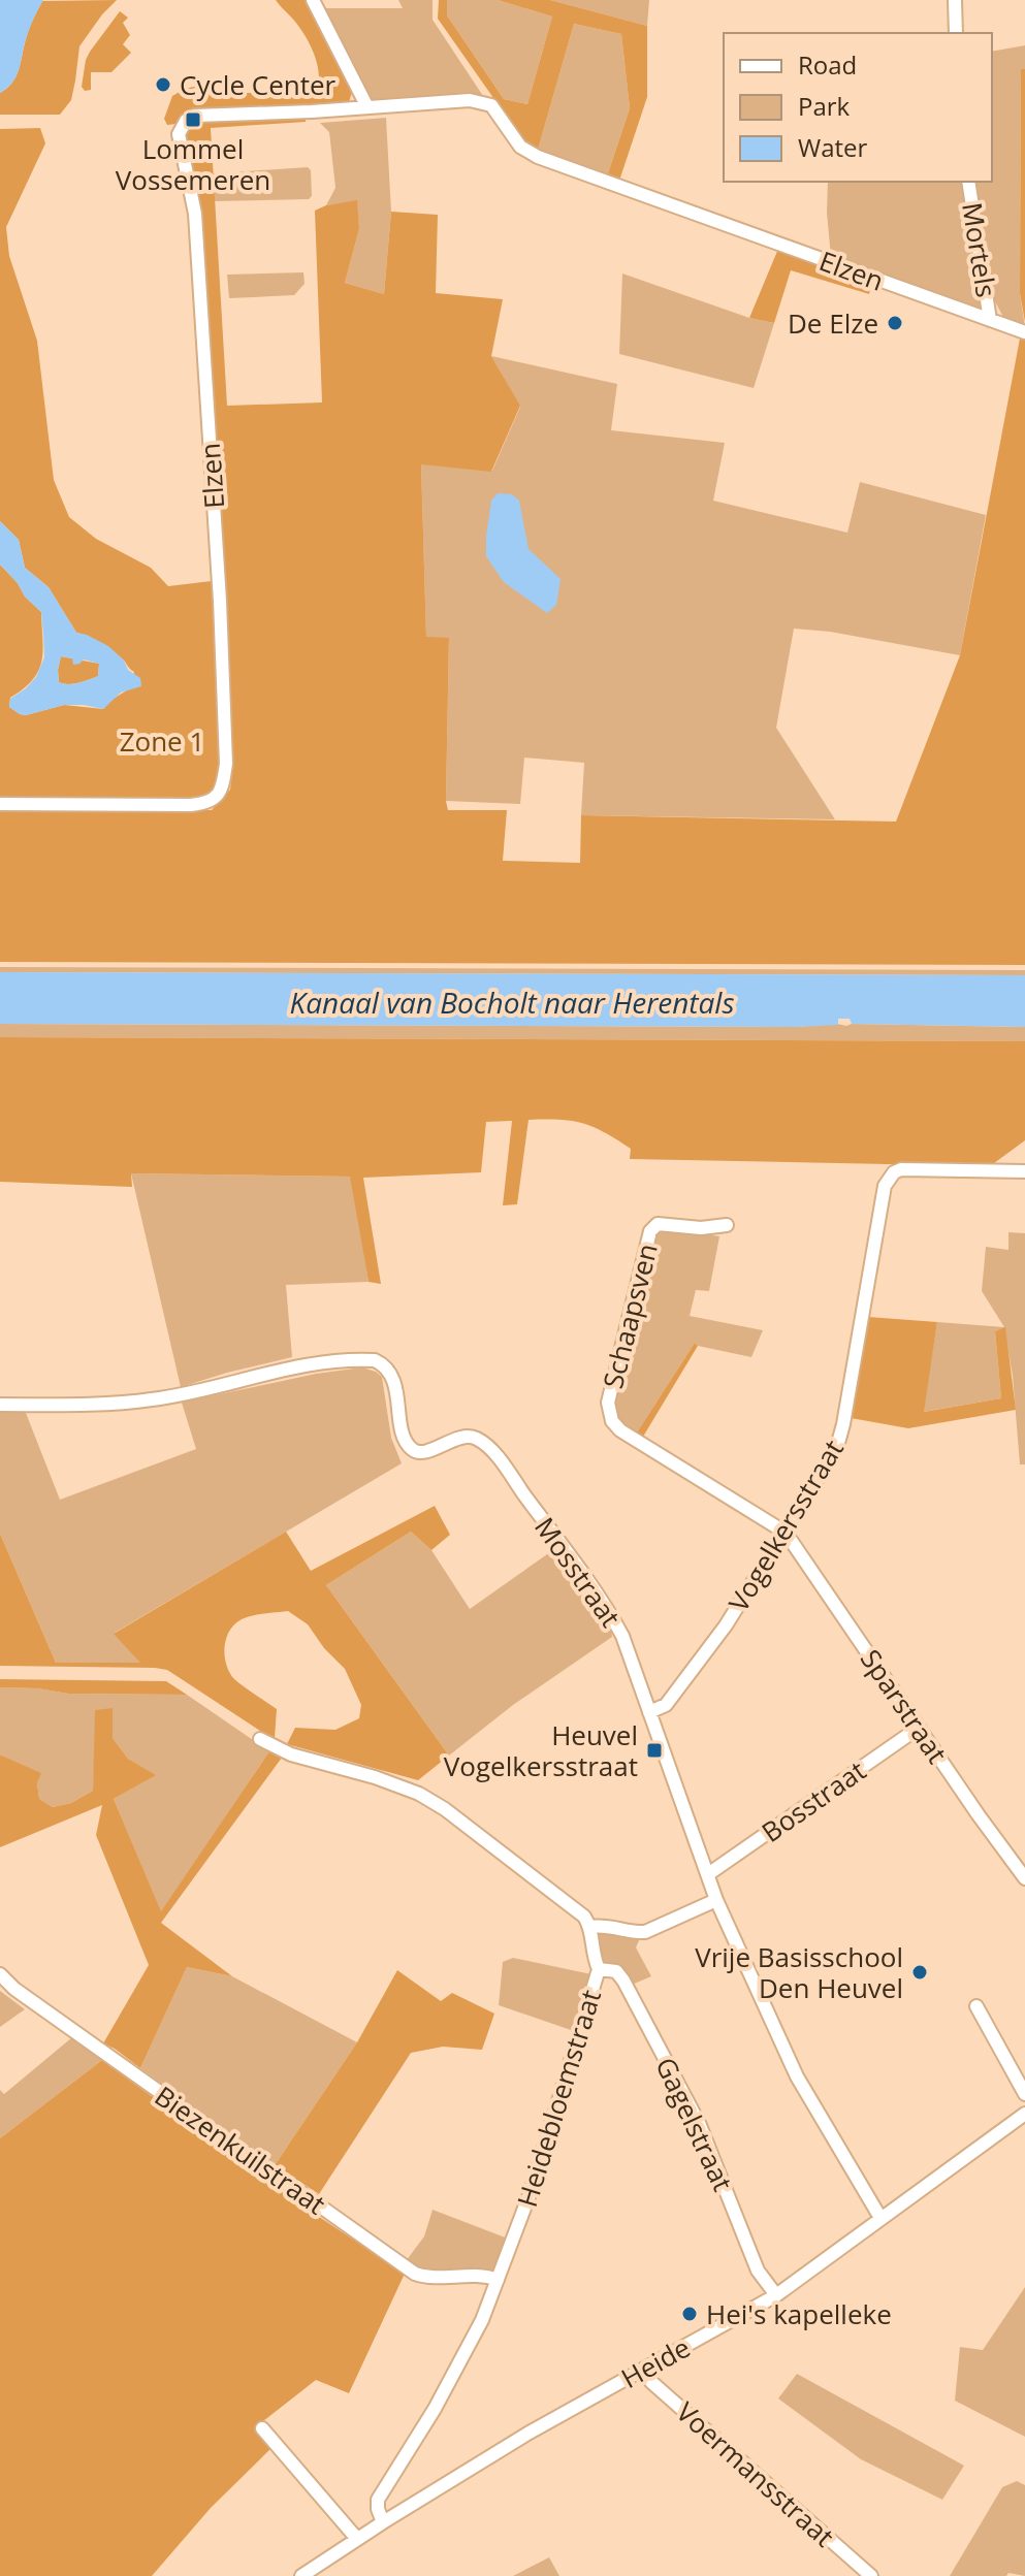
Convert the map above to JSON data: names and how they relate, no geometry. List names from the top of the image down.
{
  "streets": {
    "street": [
      "Mortels",
      "Elzen",
      "Schaapsven",
      "Vogelkersstraat",
      "Mosstraat",
      "Sparstraat",
      "Bosstraat",
      "Heidebloemstraat",
      "Gagelstraat",
      "Biezenkuilstraat",
      "Heide",
      "Voermansstraat"
    ]
  },
  "crossings": [
    ["Mortels", "Elzen"],
    ["Schaapsven", "Vogelkersstraat"],
    ["Schaapsven", "Sparstraat"],
    ["Vogelkersstraat", "Mosstraat"],
    ["Vogelkersstraat", "Sparstraat"],
    ["Mosstraat", "Bosstraat"],
    ["Mosstraat", "Heide"],
    ["Sparstraat", "Bosstraat"],
    ["Heidebloemstraat", "Gagelstraat"],
    ["Heidebloemstraat", "Biezenkuilstraat"],
    ["Heidebloemstraat", "Heide"],
    ["Gagelstraat", "Heide"],
    ["Heide", "Voermansstraat"]
  ],
  "water": ["Kanaal van Bocholt naar Herentals"],
  "parks": ["Zone 1"],
  "places": {
    "other": [
      "Cycle Center",
      "De Elze",
      "Vrije Basisschool Den Heuvel",
      "Hei's kapelleke"
    ],
    "transit": ["Lommel Vossemeren", "Heuvel Vogelkersstraat"]
  },
  "legend": ["Road", "Park", "Water"]
}
